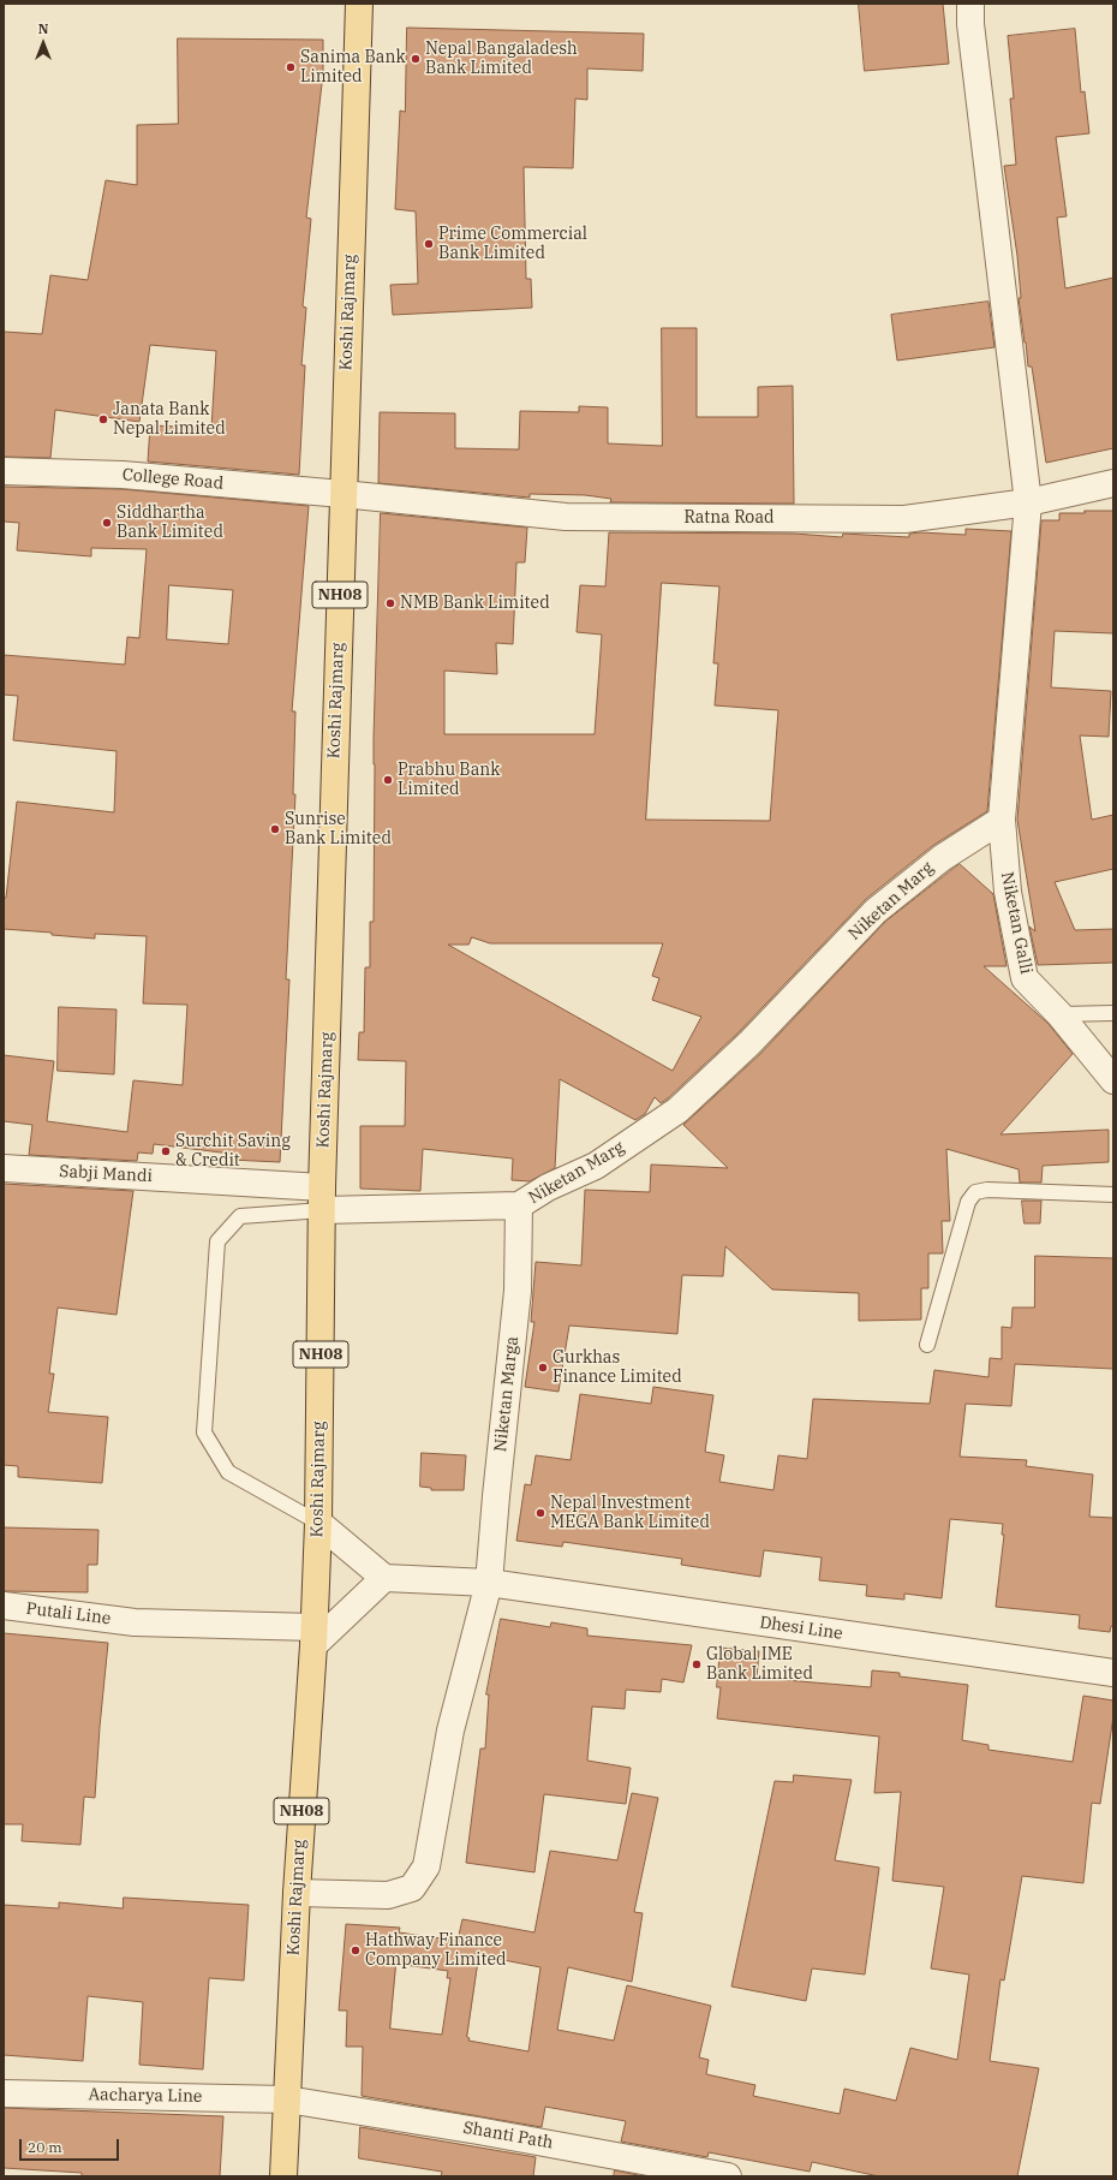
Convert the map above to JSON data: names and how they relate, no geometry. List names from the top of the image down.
{
  "streets": {
    "main road": ["Koshi Rajmarg", "NH08"],
    "street": [
      "College Road",
      "Ratna Road",
      "Niketan Marg",
      "Niketan Galli",
      "Sabji Mandi",
      "Niketan Marga",
      "Putali Line",
      "Dhesi Line",
      "Aacharya Line",
      "Shanti Path"
    ]
  },
  "crossings": [
    ["Koshi Rajmarg", "College Road"],
    ["Koshi Rajmarg", "Ratna Road"],
    ["Koshi Rajmarg", "Sabji Mandi"],
    ["Koshi Rajmarg", "Niketan Marga"],
    ["Koshi Rajmarg", "Putali Line"],
    ["Koshi Rajmarg", "Aacharya Line"],
    ["Koshi Rajmarg", "Shanti Path"],
    ["College Road", "Ratna Road"],
    ["Niketan Marg", "Niketan Galli"],
    ["Niketan Marg", "Sabji Mandi"],
    ["Niketan Marg", "Niketan Marga"],
    ["Sabji Mandi", "Niketan Marga"],
    ["Niketan Marga", "Dhesi Line"],
    ["Aacharya Line", "Shanti Path"]
  ],
  "places": [
    "Nepal Bangaladesh Bank Limited",
    "Sanima Bank Limited",
    "Prime Commercial Bank Limited",
    "Janata Bank Nepal Limited",
    "Siddhartha Bank Limited",
    "NMB Bank Limited",
    "Prabhu Bank Limited",
    "Sunrise Bank Limited",
    "Surchit Saving & Credit",
    "Gurkhas Finance Limited",
    "Nepal Investment MEGA Bank Limited",
    "Global IME Bank Limited",
    "Hathway Finance Company Limited"
  ],
  "scale_bar": "20 m",
  "north": "top"
}
